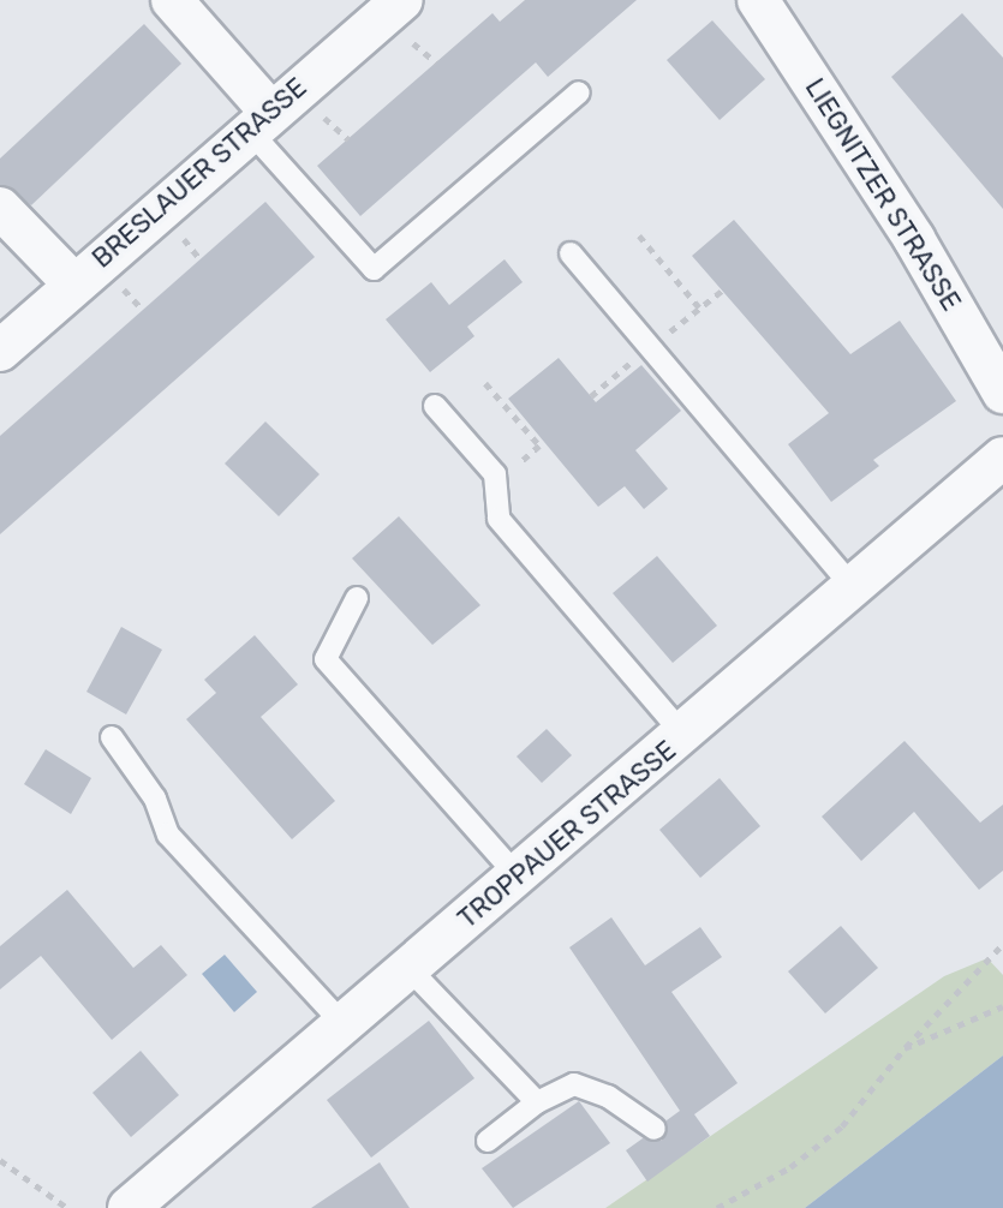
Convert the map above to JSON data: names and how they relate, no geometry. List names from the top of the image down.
{
  "streets": {
    "street": ["BRESLAUER STRASSE", "LIEGNITZER STRASSE", "TROPPAUER STRASSE"]
  }
}
